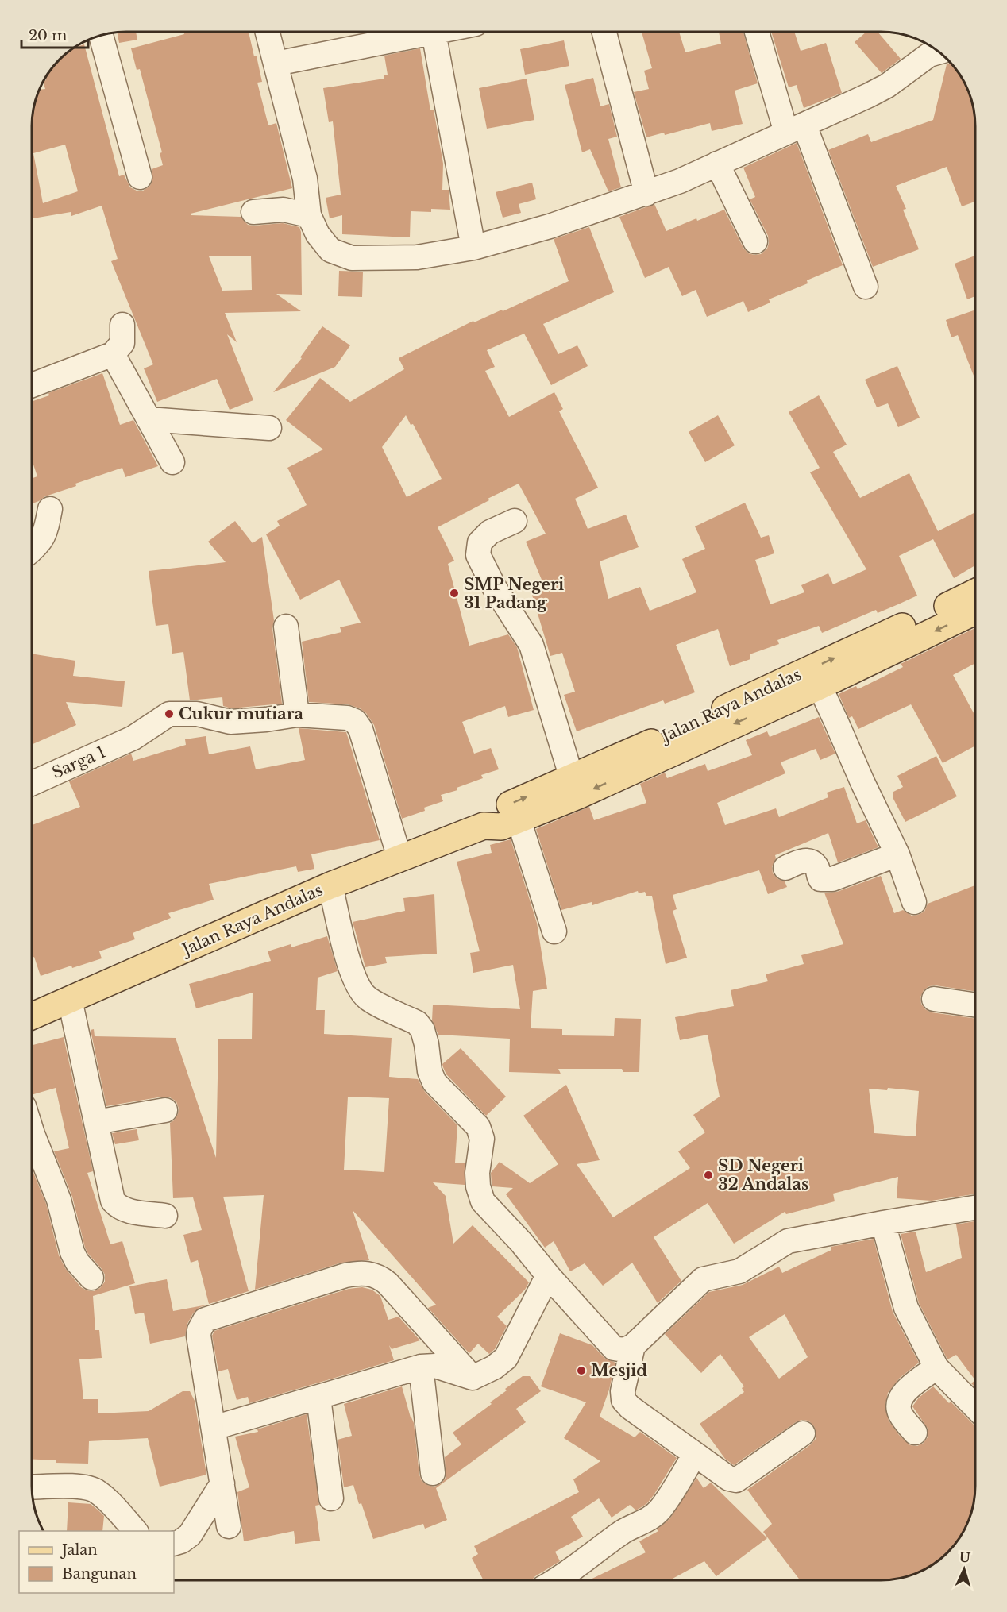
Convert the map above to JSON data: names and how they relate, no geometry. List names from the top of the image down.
{
  "streets": {
    "main road": ["Jalan Raya Andalas"],
    "street": ["Sarga 1"]
  },
  "crossings": [
    ["Jalan Raya Andalas", "Sarga 1"]
  ],
  "places": [
    "SMP Negeri 31 Padang",
    "Cukur mutiara",
    "SD Negeri 32 Andalas",
    "Mesjid"
  ],
  "legend": ["Jalan", "Bangunan"],
  "scale_bar": "20 m",
  "north": "top"
}
